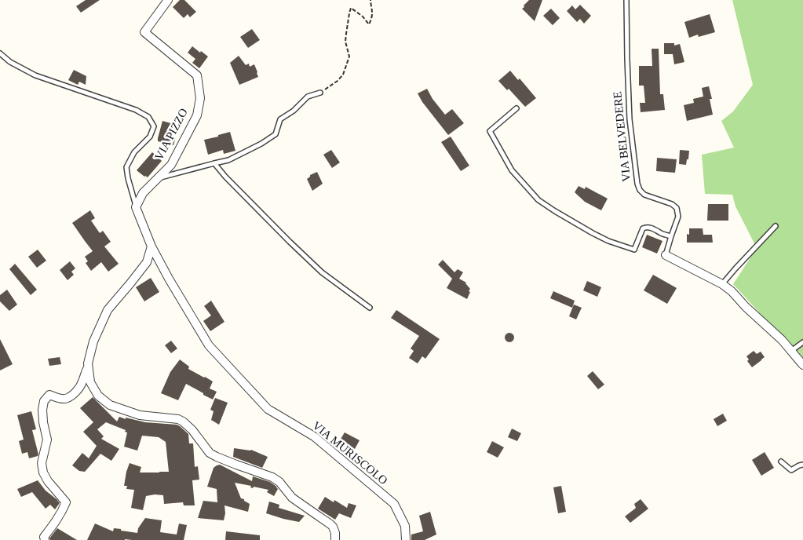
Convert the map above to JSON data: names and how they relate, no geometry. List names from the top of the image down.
{
  "streets": {
    "street": ["VIA PIZZO", "VIA BELVEDERE", "VIA MURISCOLO"]
  },
  "crossings": [
    ["VIA PIZZO", "VIA MURISCOLO"]
  ]
}
